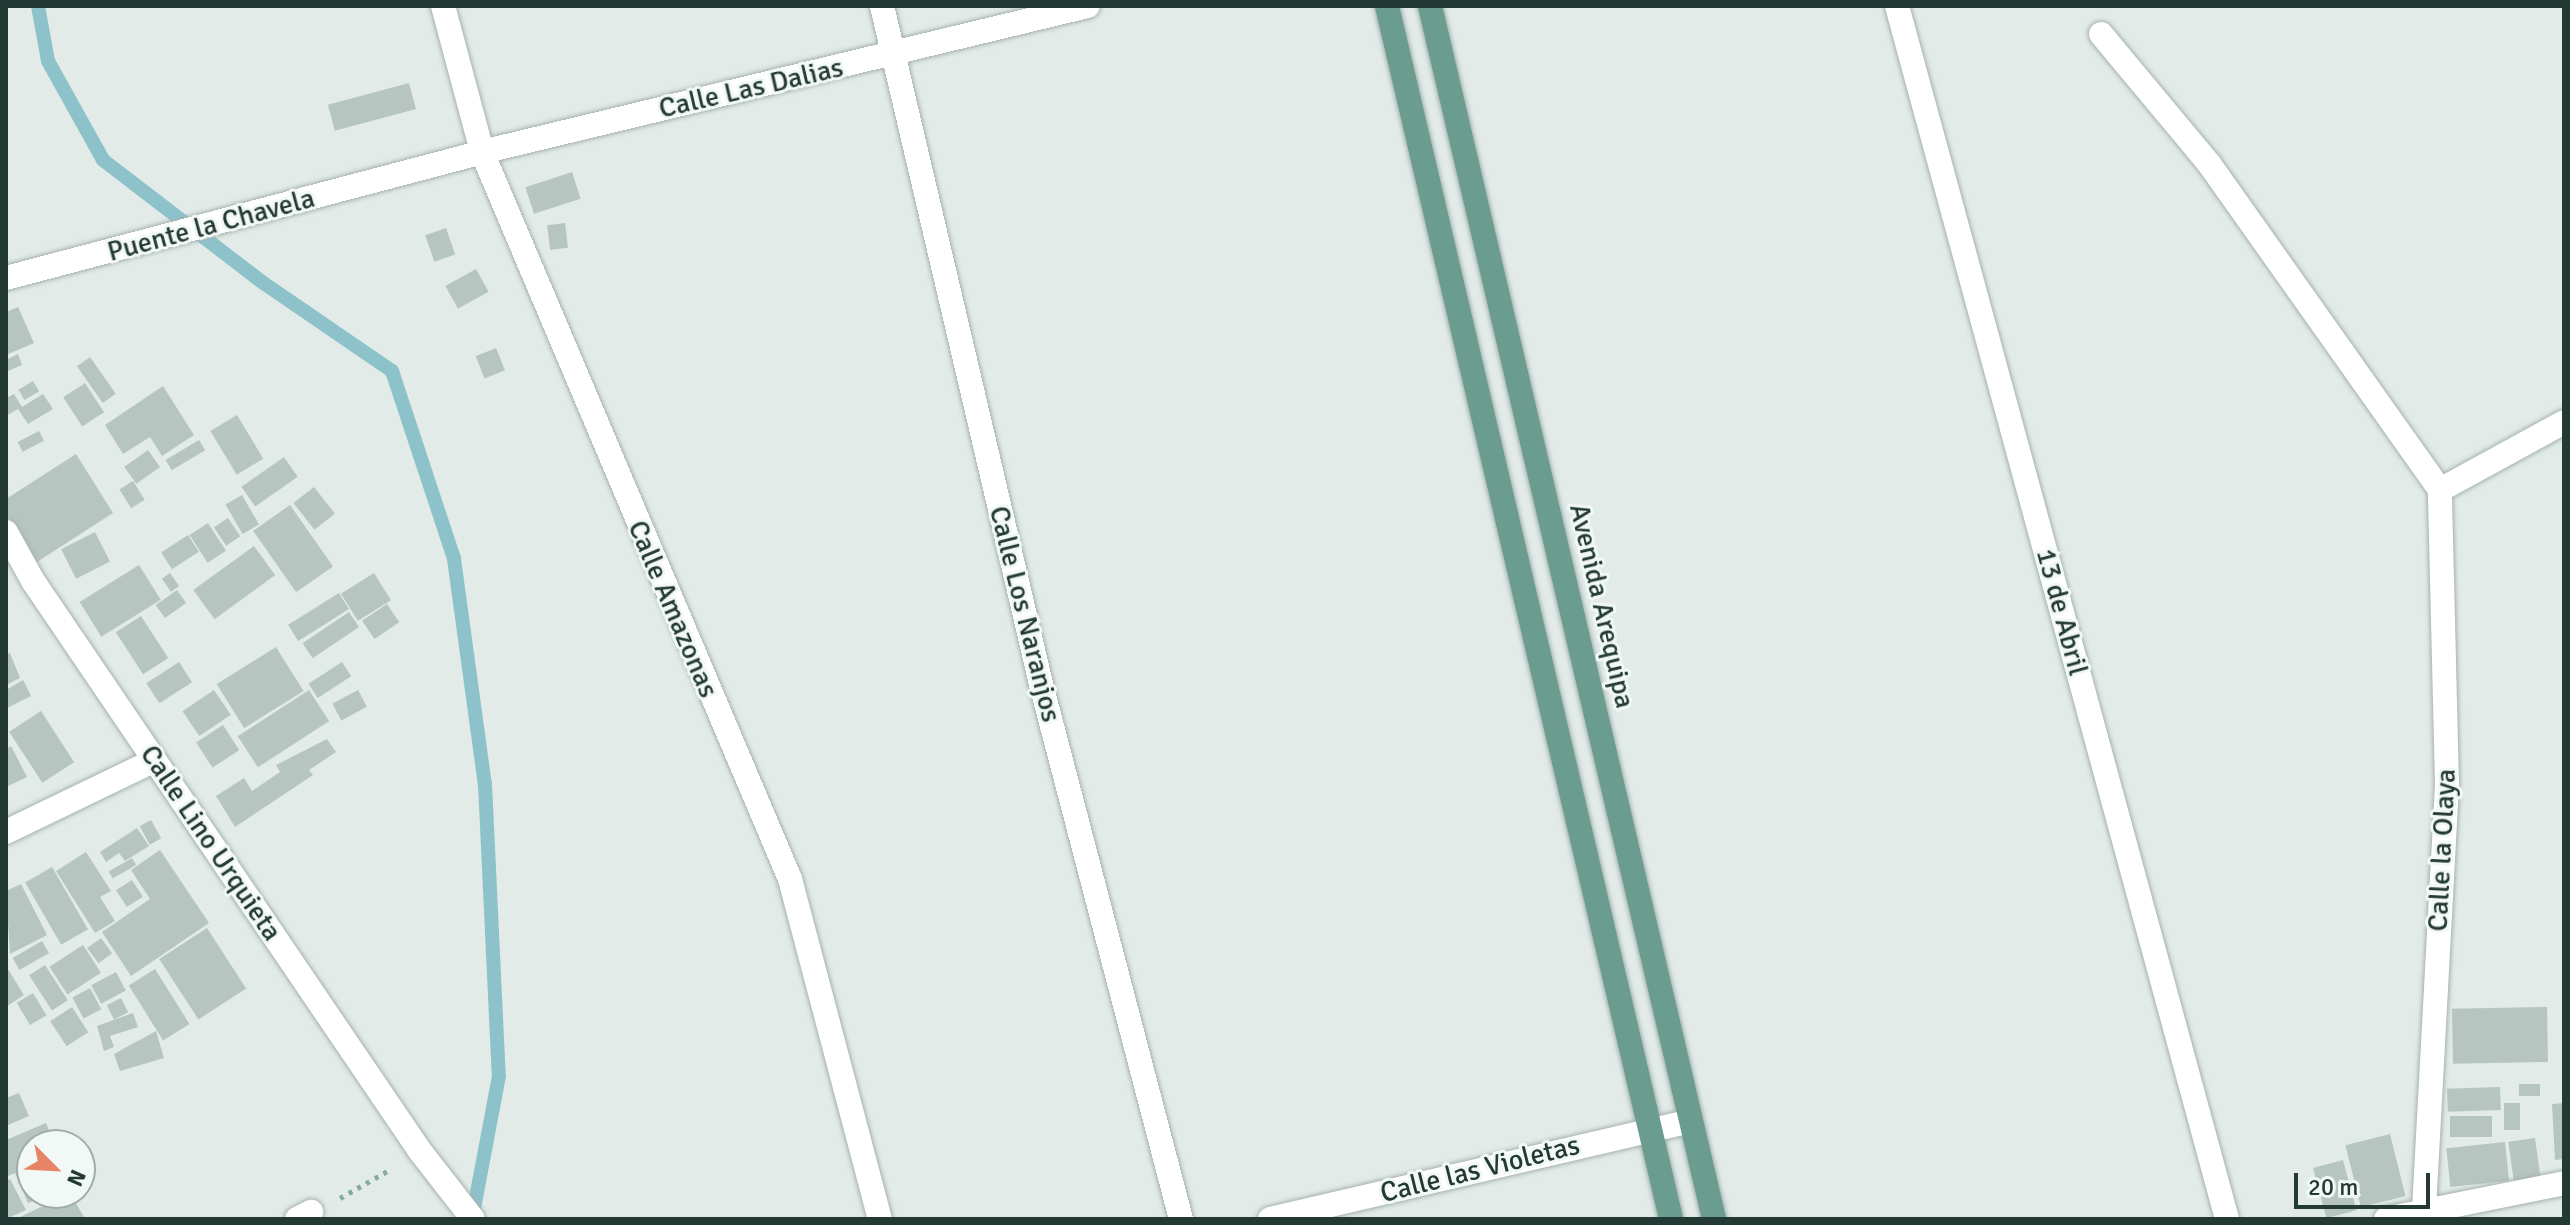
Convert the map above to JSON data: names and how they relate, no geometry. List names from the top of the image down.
{
  "streets": {
    "main road": ["Avenida Arequipa"],
    "street": [
      "Calle Las Dalias",
      "Puente la Chavela",
      "Calle Amazonas",
      "13 de Abril",
      "Calle Los Naranjos",
      "Calle Lino Urquieta",
      "Calle la Olaya",
      "Calle las Violetas"
    ]
  },
  "crossings": [
    ["Calle Las Dalias", "Puente la Chavela"],
    ["Calle Las Dalias", "Calle Amazonas"],
    ["Calle Las Dalias", "Calle Los Naranjos"],
    ["Avenida Arequipa", "Calle las Violetas"]
  ],
  "scale_bar": "20 m",
  "north": "bottom right"
}
